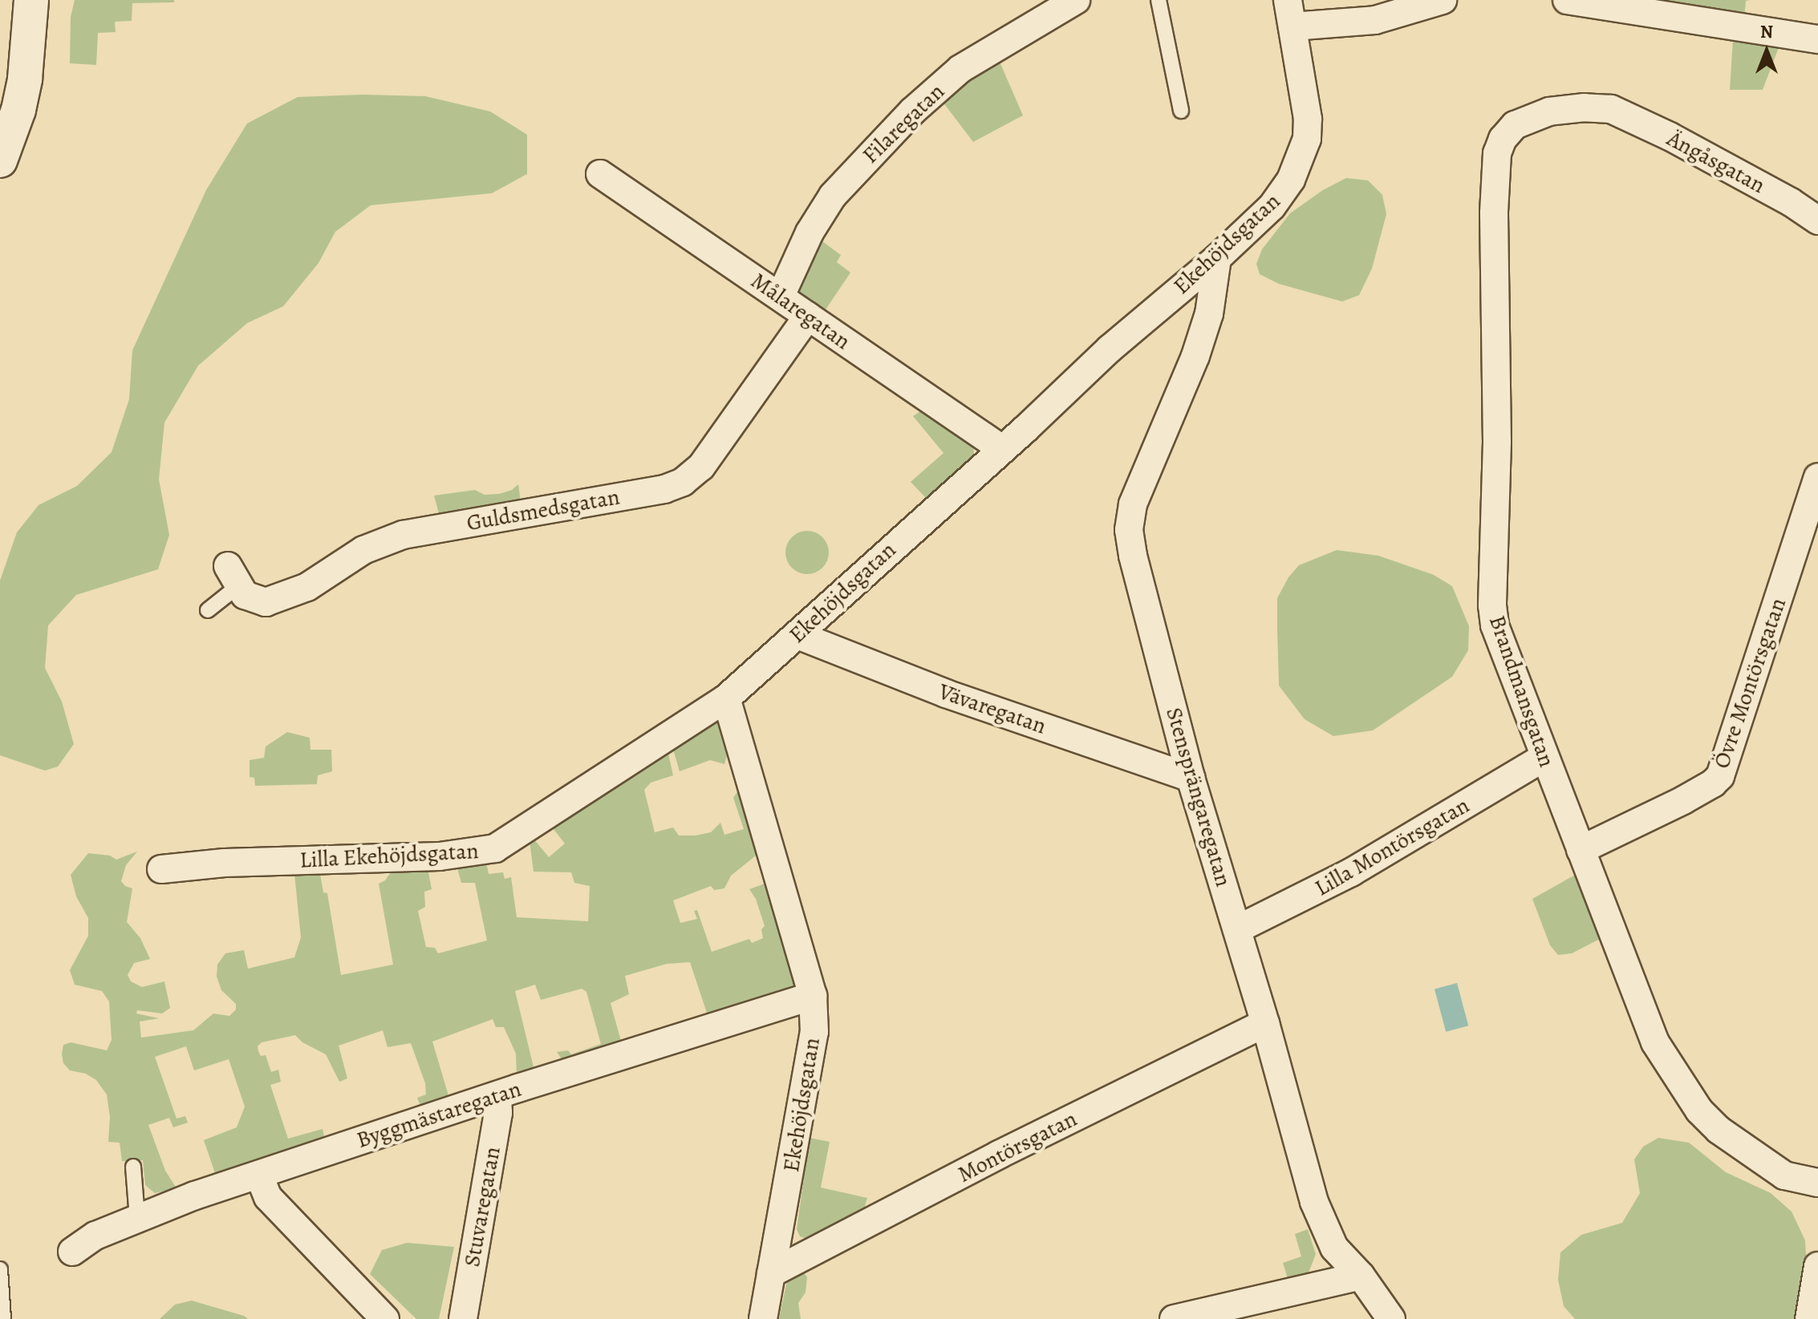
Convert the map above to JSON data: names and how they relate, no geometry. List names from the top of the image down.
{
  "streets": {
    "street": [
      "Filaregatan",
      "Ängåsgatan",
      "Ekehöjdsgatan",
      "Målaregatan",
      "Guldsmedsgatan",
      "Övre Montörsgatan",
      "Brandmansgatan",
      "Vävaregatan",
      "Stensprängaregatan",
      "Lilla Montörsgatan",
      "Lilla Ekehöjdsgatan",
      "Byggmästaregatan",
      "Montörsgatan",
      "Stuvaregatan"
    ]
  },
  "crossings": [
    ["Filaregatan", "Målaregatan"],
    ["Ängåsgatan", "Brandmansgatan"],
    ["Ekehöjdsgatan", "Målaregatan"],
    ["Ekehöjdsgatan", "Vävaregatan"],
    ["Ekehöjdsgatan", "Stensprängaregatan"],
    ["Ekehöjdsgatan", "Lilla Ekehöjdsgatan"],
    ["Ekehöjdsgatan", "Byggmästaregatan"],
    ["Ekehöjdsgatan", "Montörsgatan"],
    ["Målaregatan", "Guldsmedsgatan"],
    ["Övre Montörsgatan", "Brandmansgatan"],
    ["Brandmansgatan", "Lilla Montörsgatan"],
    ["Vävaregatan", "Stensprängaregatan"],
    ["Stensprängaregatan", "Lilla Montörsgatan"],
    ["Stensprängaregatan", "Montörsgatan"],
    ["Byggmästaregatan", "Stuvaregatan"]
  ],
  "north": "top"
}
